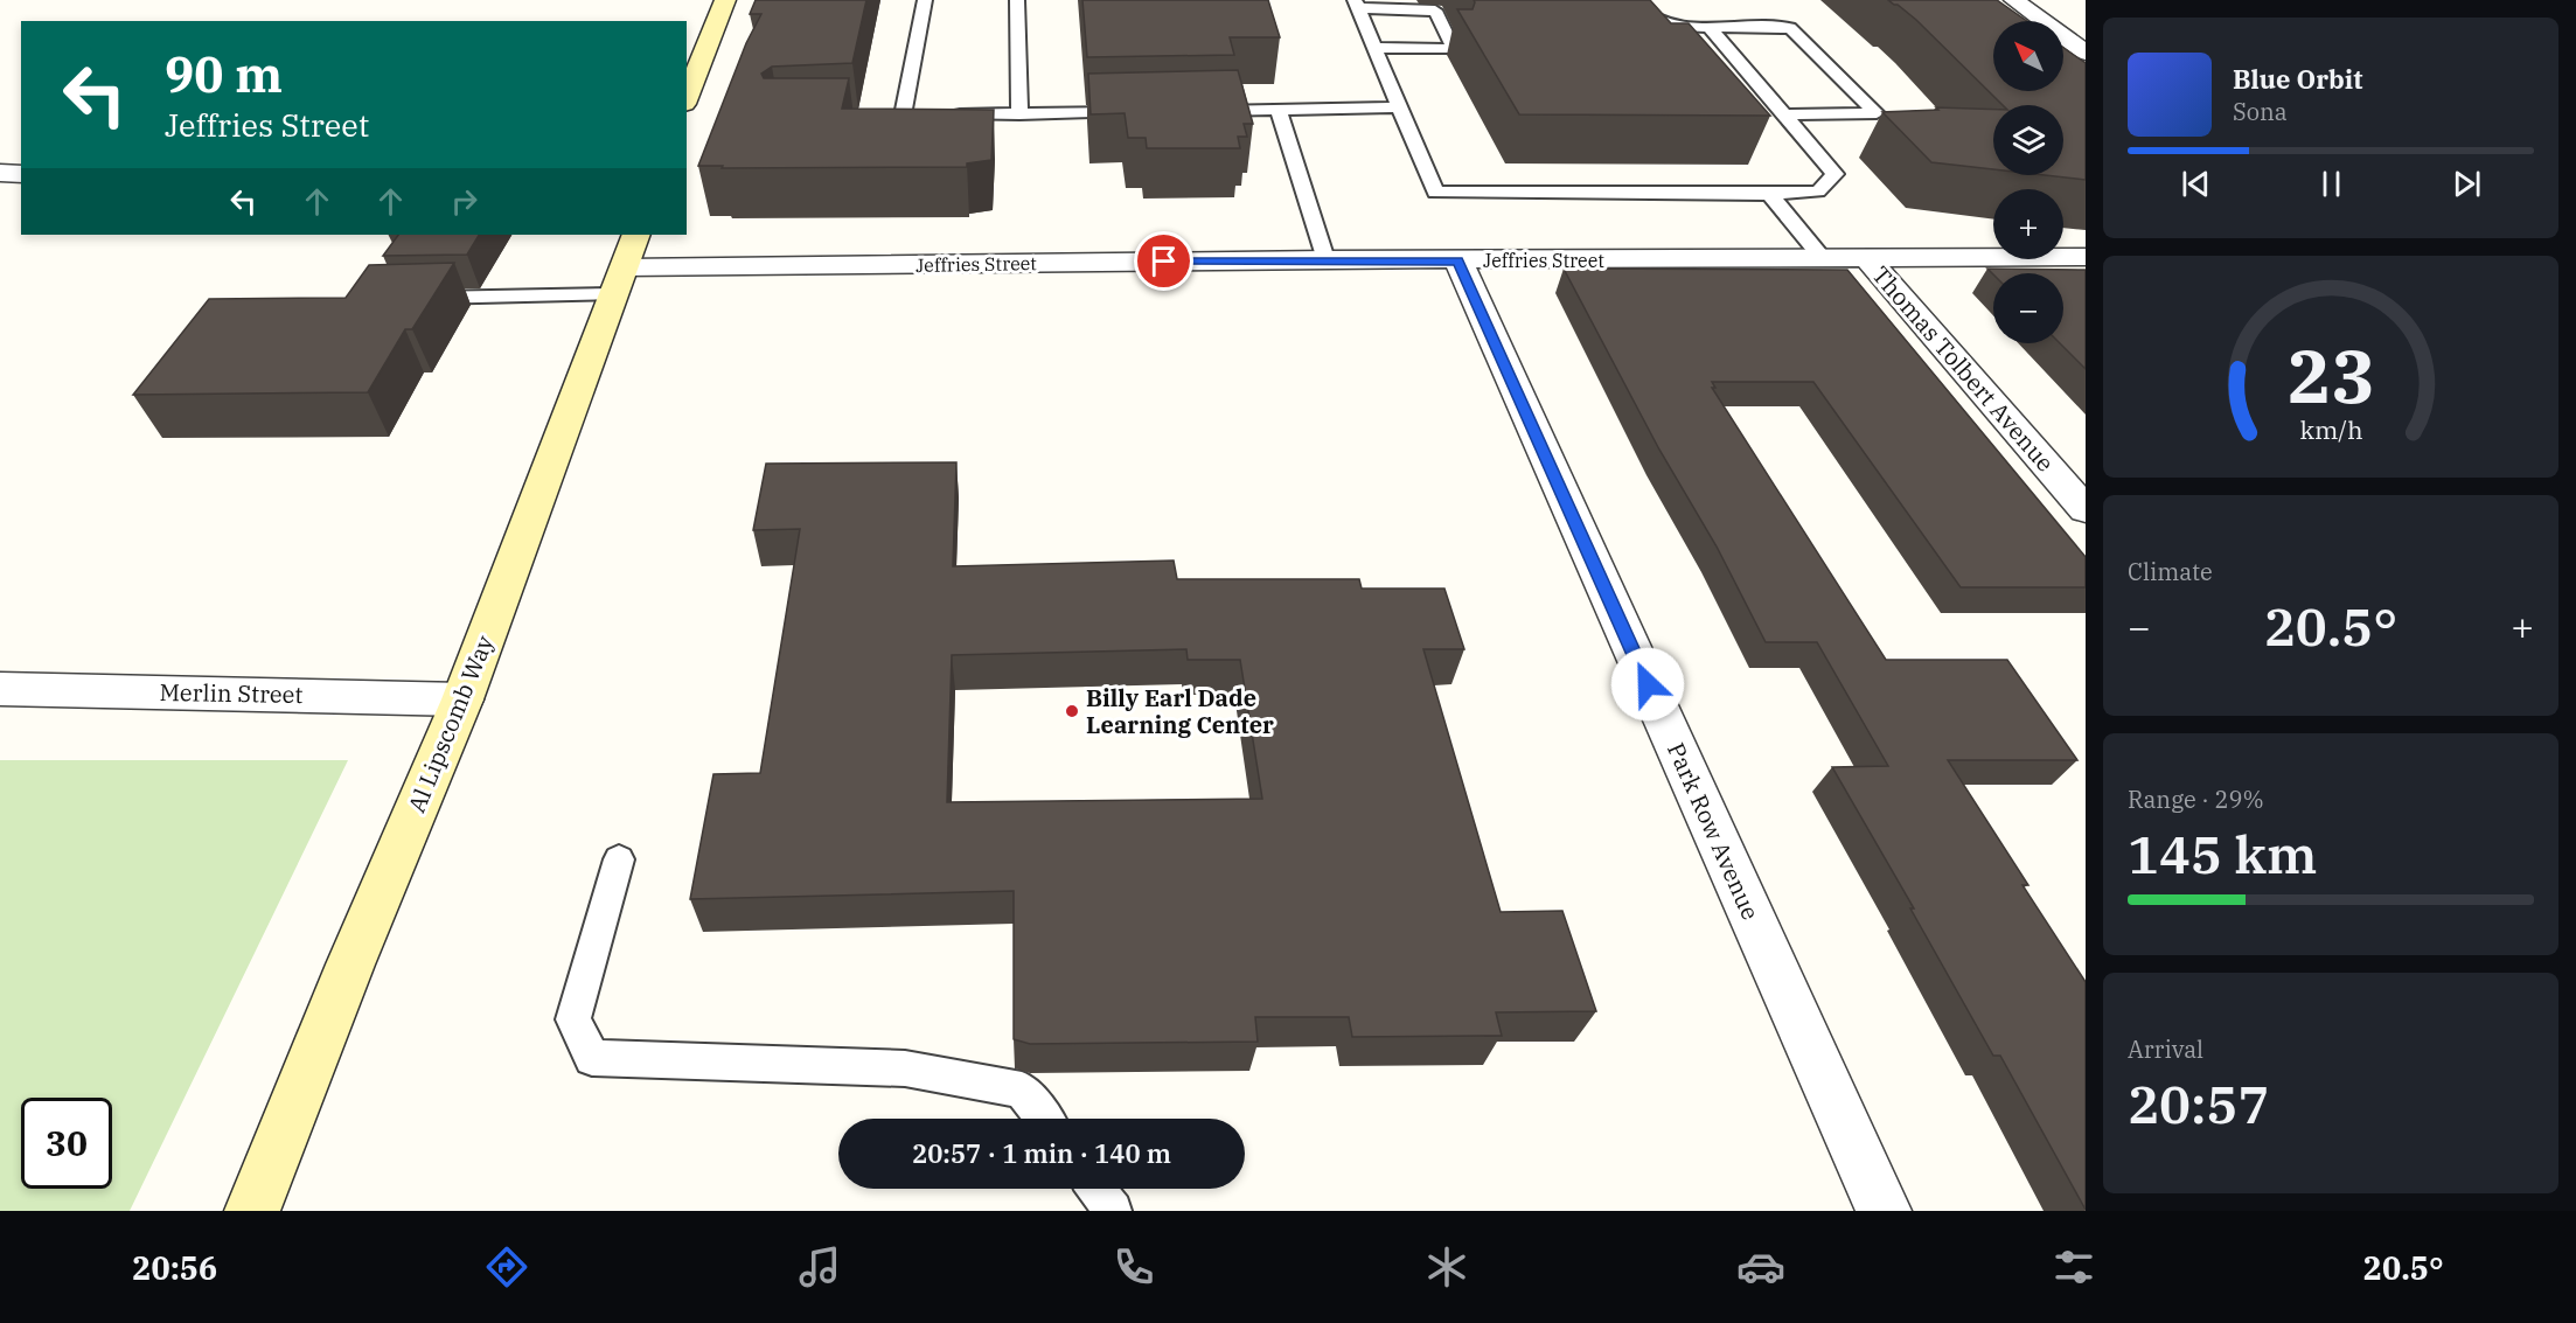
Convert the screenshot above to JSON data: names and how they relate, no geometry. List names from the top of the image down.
{
  "streets": {
    "street": [
      "Jeffries Street",
      "Thomas Tolbert Avenue",
      "Merlin Street",
      "Al Lipscomb Way",
      "Park Row Avenue"
    ]
  },
  "crossings": [
    ["Jeffries Street", "Thomas Tolbert Avenue"],
    ["Jeffries Street", "Al Lipscomb Way"],
    ["Jeffries Street", "Park Row Avenue"],
    ["Merlin Street", "Al Lipscomb Way"]
  ],
  "places": ["Billy Earl Dade Learning Center"],
  "north": "top left",
  "page": {
    "map_buttons": ["+", "−"],
    "turn": ["90 m", "Jeffries Street"],
    "song": ["Blue Orbit", "Sona"],
    "tile": [
      "Climate",
      ["Range · 29%", "145 km"],
      ["Arrival", "20:57"]
    ],
    "heat": ["−", "20.5°", "+"],
    "limit": "30",
    "trip": "20:57 · 1 min · 140 m",
    "tabs": ["20:56", "20.5°"],
    "gauge": ["23", "km/h"]
  }
}
